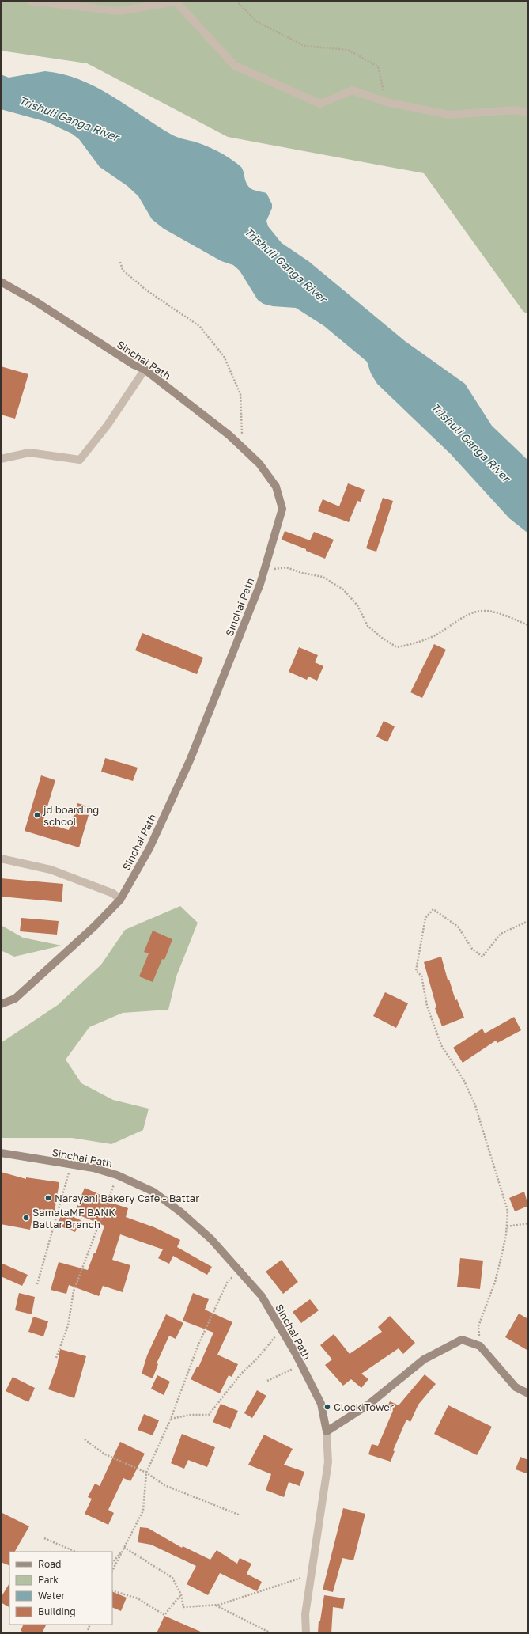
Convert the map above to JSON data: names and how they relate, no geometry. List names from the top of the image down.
{
  "streets": {
    "street": ["Sinchai Path"]
  },
  "water": ["Trishuli Ganga River"],
  "places": [
    "jd boarding school",
    "Narayani Bakery Cafe - Battar",
    "SamataMF BANK Battar Branch",
    "Clock Tower"
  ],
  "legend": [
    "Road",
    "Park",
    "Water",
    "Building"
  ]
}
